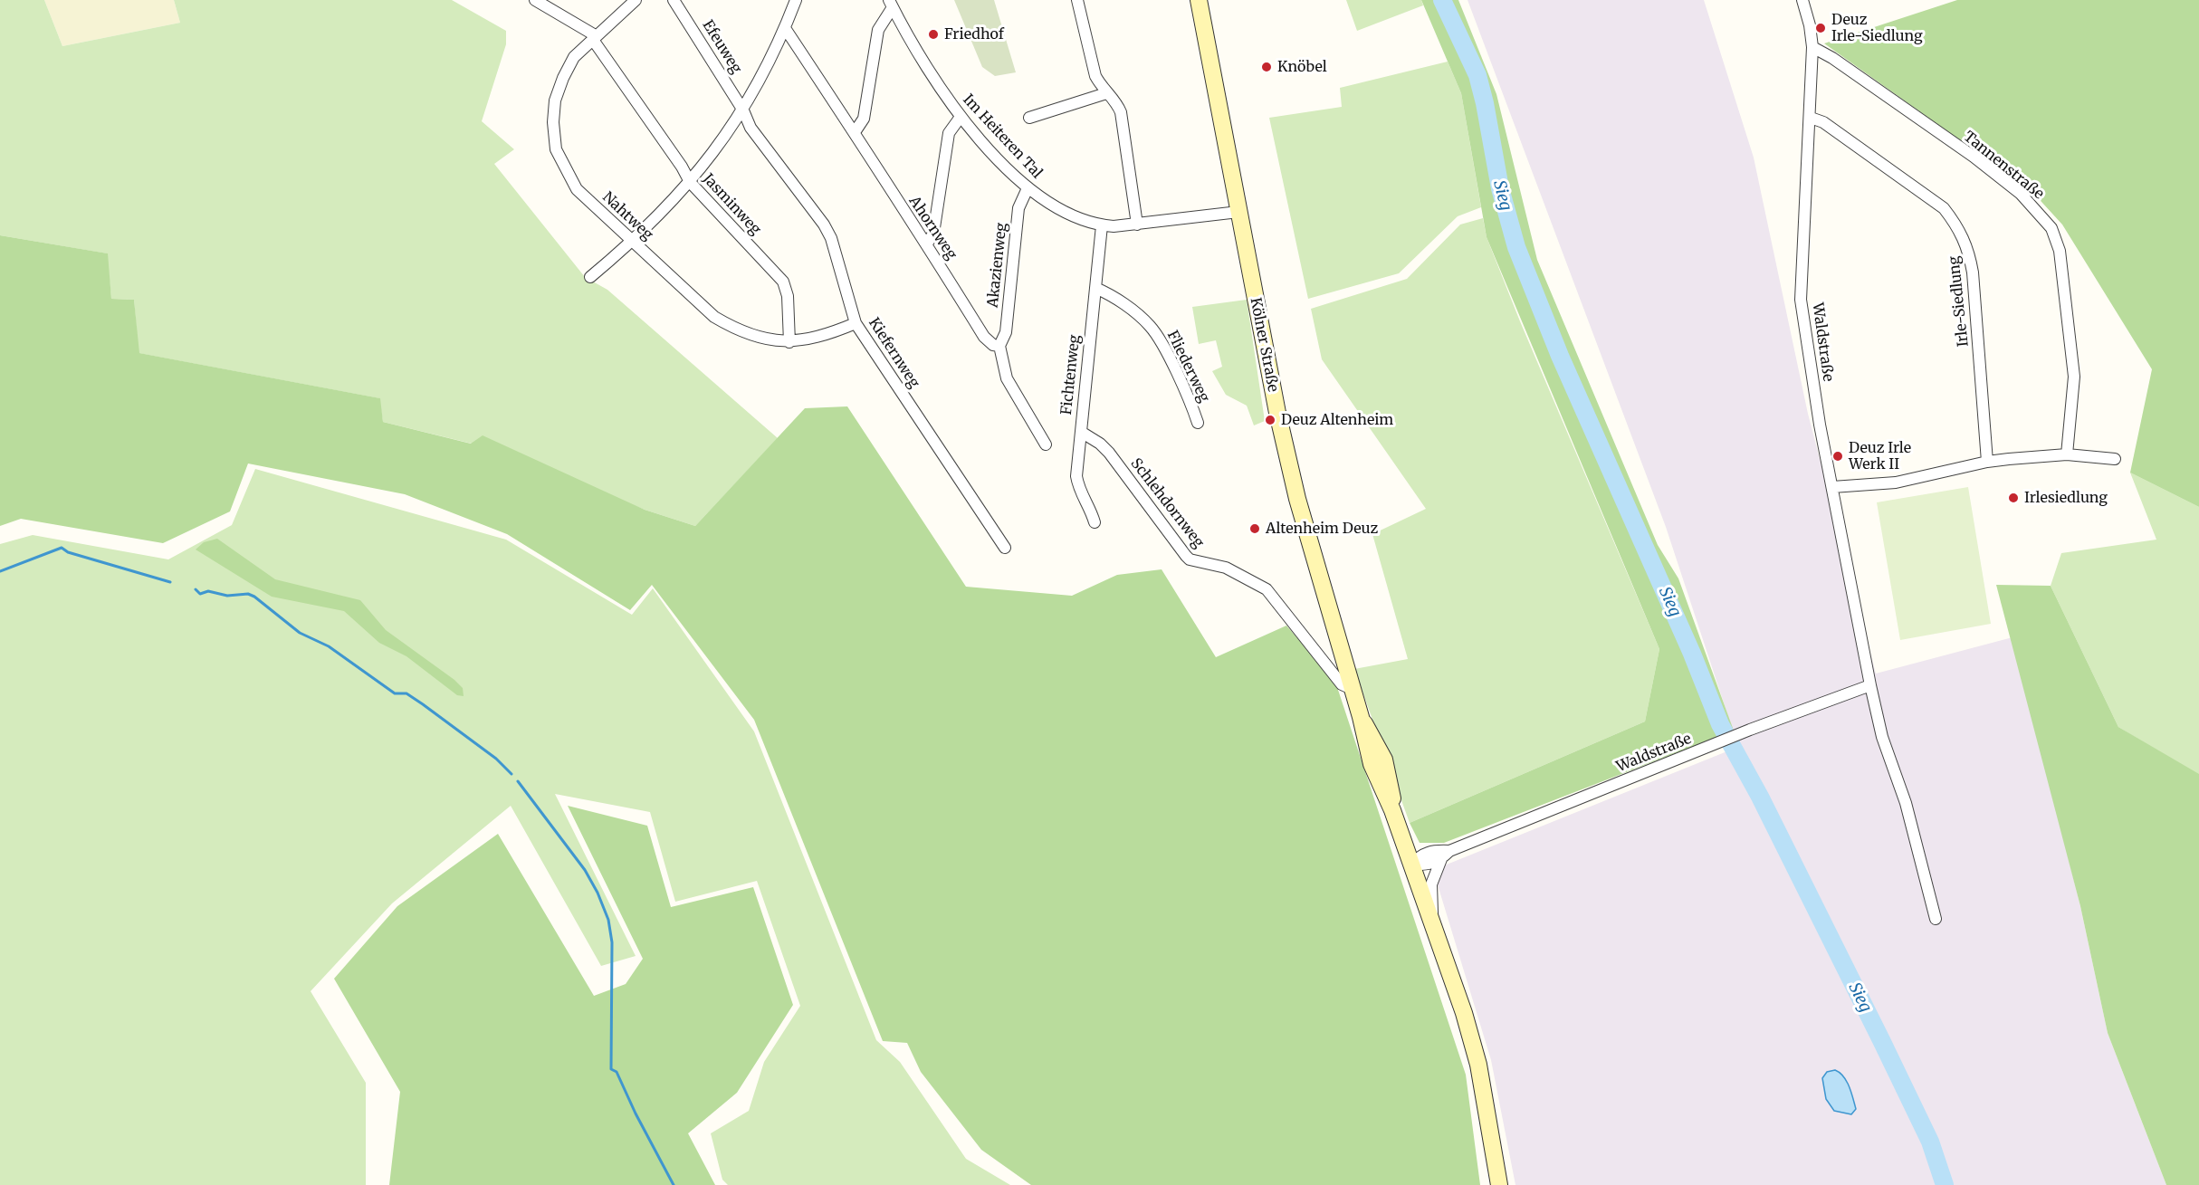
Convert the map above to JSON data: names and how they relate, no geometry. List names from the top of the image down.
{
  "streets": {
    "main road": ["Kölner Straße"],
    "street": [
      "Efeuweg",
      "Im Heiteren Tal",
      "Tannenstraße",
      "Jasminweg",
      "Nahtweg",
      "Ahornweg",
      "Akazienweg",
      "Irle-Siedlung",
      "Waldstraße",
      "Kiefernweg",
      "Fliederweg",
      "Fichtenweg",
      "Schlehdornweg"
    ]
  },
  "crossings": [
    ["Efeuweg", "Kiefernweg"],
    ["Im Heiteren Tal", "Akazienweg"],
    ["Im Heiteren Tal", "Kölner Straße"],
    ["Im Heiteren Tal", "Fichtenweg"],
    ["Tannenstraße", "Waldstraße"],
    ["Jasminweg", "Nahtweg"],
    ["Nahtweg", "Kiefernweg"],
    ["Ahornweg", "Akazienweg"],
    ["Irle-Siedlung", "Waldstraße"],
    ["Waldstraße", "Kölner Straße"],
    ["Kölner Straße", "Schlehdornweg"],
    ["Fliederweg", "Fichtenweg"],
    ["Fichtenweg", "Schlehdornweg"]
  ],
  "water": ["Sieg"],
  "places": [
    "Deuz Irle-Siedlung",
    "Friedhof",
    "Knöbel",
    "Deuz Altenheim",
    "Deuz Irle Werk II",
    "Irlesiedlung",
    "Altenheim Deuz"
  ]
}
